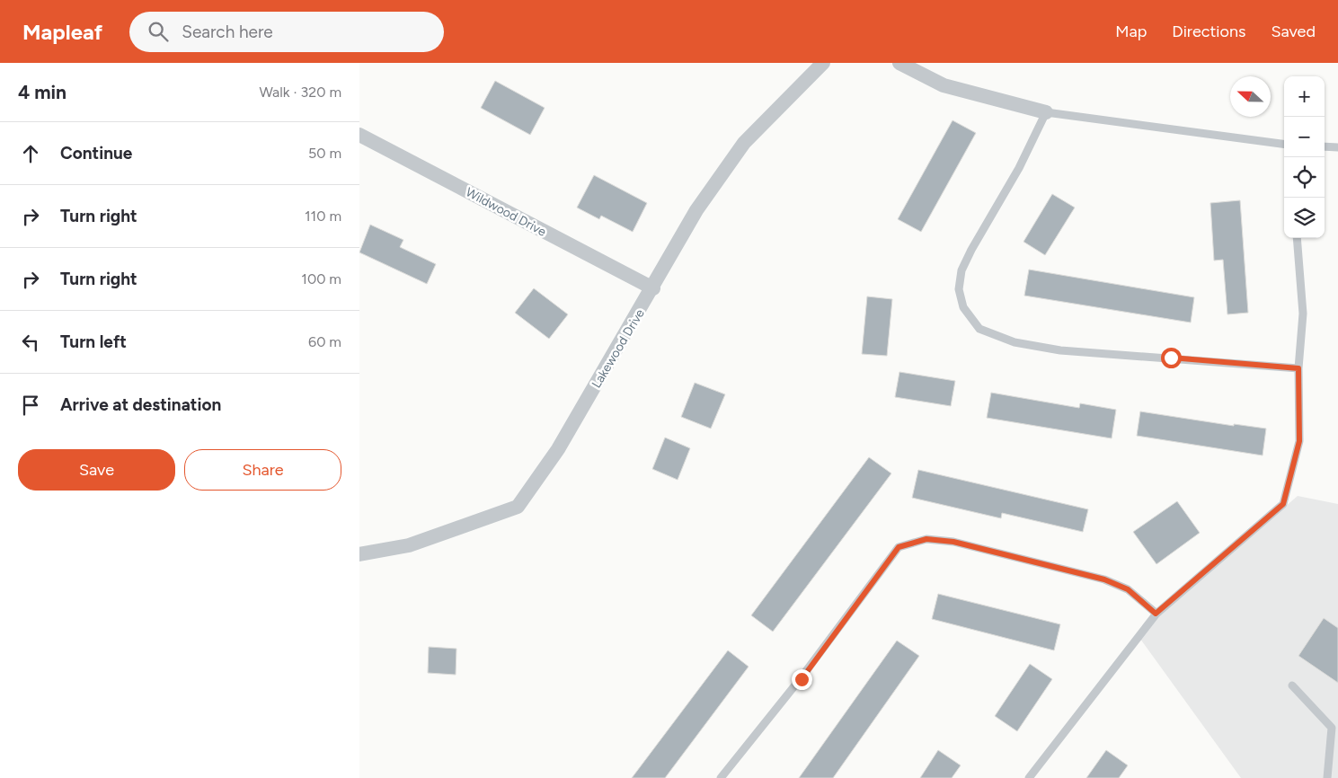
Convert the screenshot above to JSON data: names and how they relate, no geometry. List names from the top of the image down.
{
  "streets": {
    "street": ["Wildwood Drive", "Lakewood Drive"]
  },
  "crossings": [
    ["Wildwood Drive", "Lakewood Drive"]
  ],
  "north": "left",
  "page": {
    "header": "Mapleaf",
    "search": "Search here",
    "nav": ["Map", "Directions", "Saved"],
    "heading": ["4 min", "Walk · 320 m"],
    "map_buttons": ["+", "−"],
    "list": [
      ["Continue", "50 m"],
      ["Turn right", "110 m"],
      ["Turn right", "100 m"],
      ["Turn left", "60 m"],
      "Arrive at destination"
    ],
    "buttons": ["Save", "Share"]
  }
}
